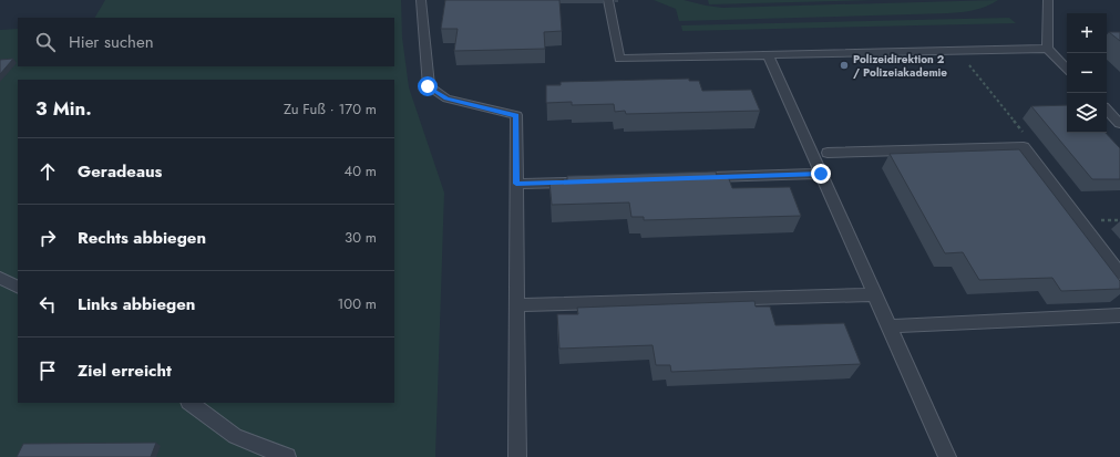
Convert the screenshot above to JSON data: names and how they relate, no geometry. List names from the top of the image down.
{
  "places": ["Polizeidirektion 2 / Polizeiakademie"],
  "page": {
    "map_buttons": ["+", "−"],
    "search": "Hier suchen",
    "heading": ["3 Min.", "Zu Fuß · 170 m"],
    "list": [
      ["Geradeaus", "40 m"],
      ["Rechts abbiegen", "30 m"],
      ["Links abbiegen", "100 m"],
      "Ziel erreicht"
    ]
  }
}
